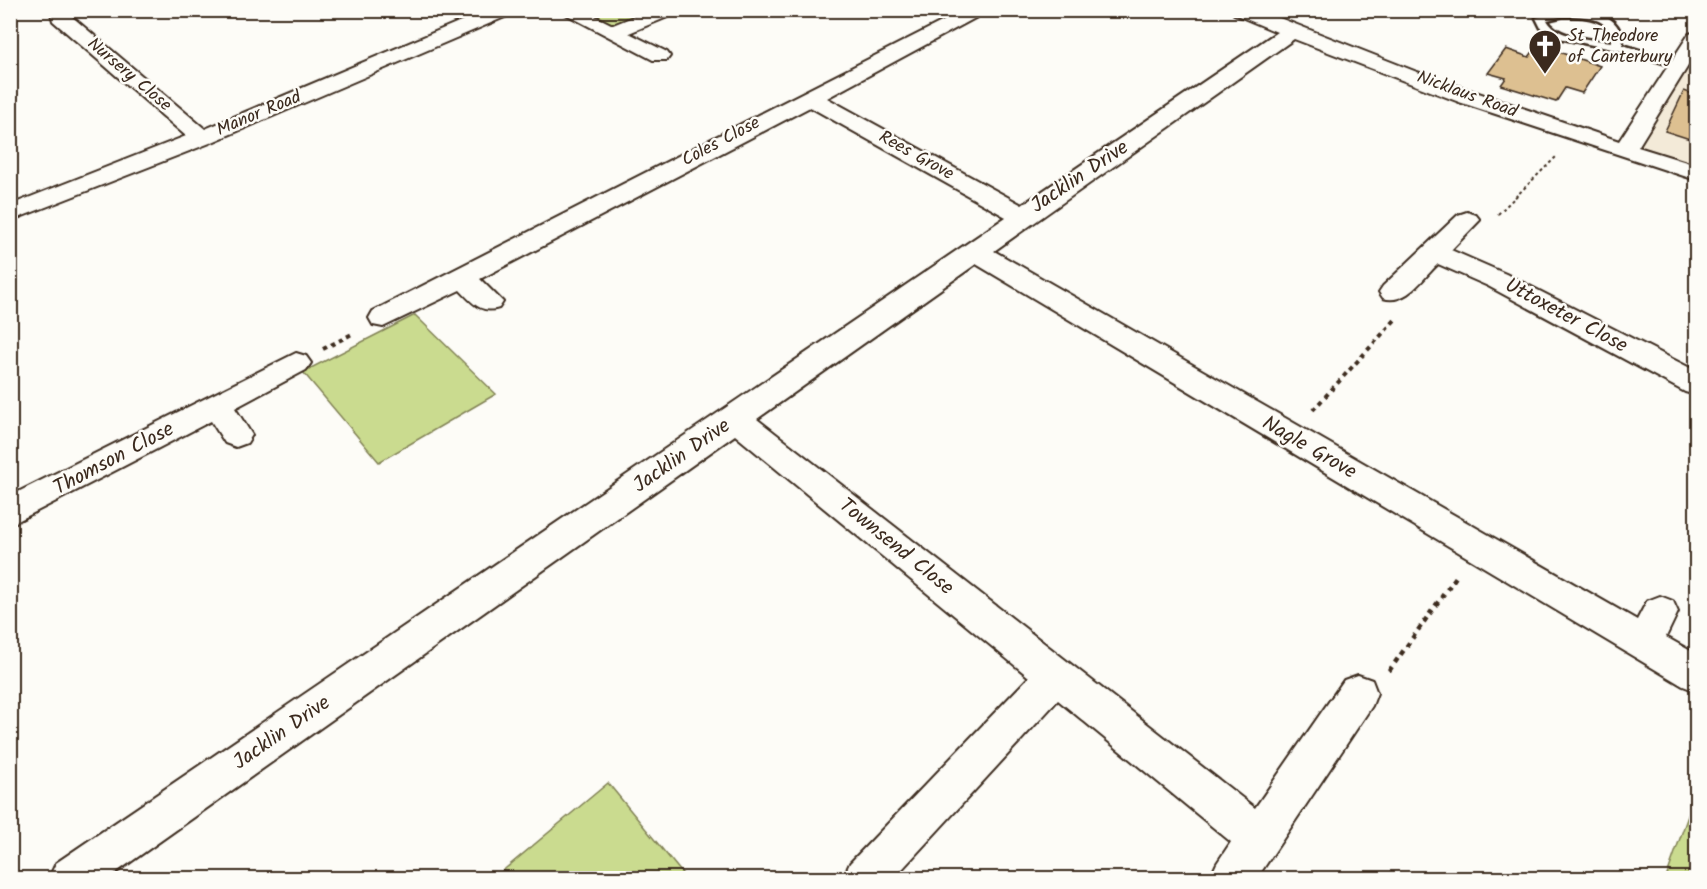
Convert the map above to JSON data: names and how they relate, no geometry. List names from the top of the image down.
{
  "streets": {
    "street": [
      "Nursery Close",
      "Nicklaus Road",
      "Manor Road",
      "Coles Close",
      "Rees Grove",
      "Jacklin Drive",
      "Uttoxeter Close",
      "Nagle Grove",
      "Thomson Close",
      "Townsend Close"
    ]
  },
  "crossings": [
    ["Nursery Close", "Manor Road"],
    ["Nicklaus Road", "Jacklin Drive"],
    ["Coles Close", "Rees Grove"],
    ["Rees Grove", "Jacklin Drive"],
    ["Jacklin Drive", "Nagle Grove"],
    ["Jacklin Drive", "Townsend Close"]
  ],
  "places": {
    "church": ["St Theodore of Canterbury"]
  }
}
